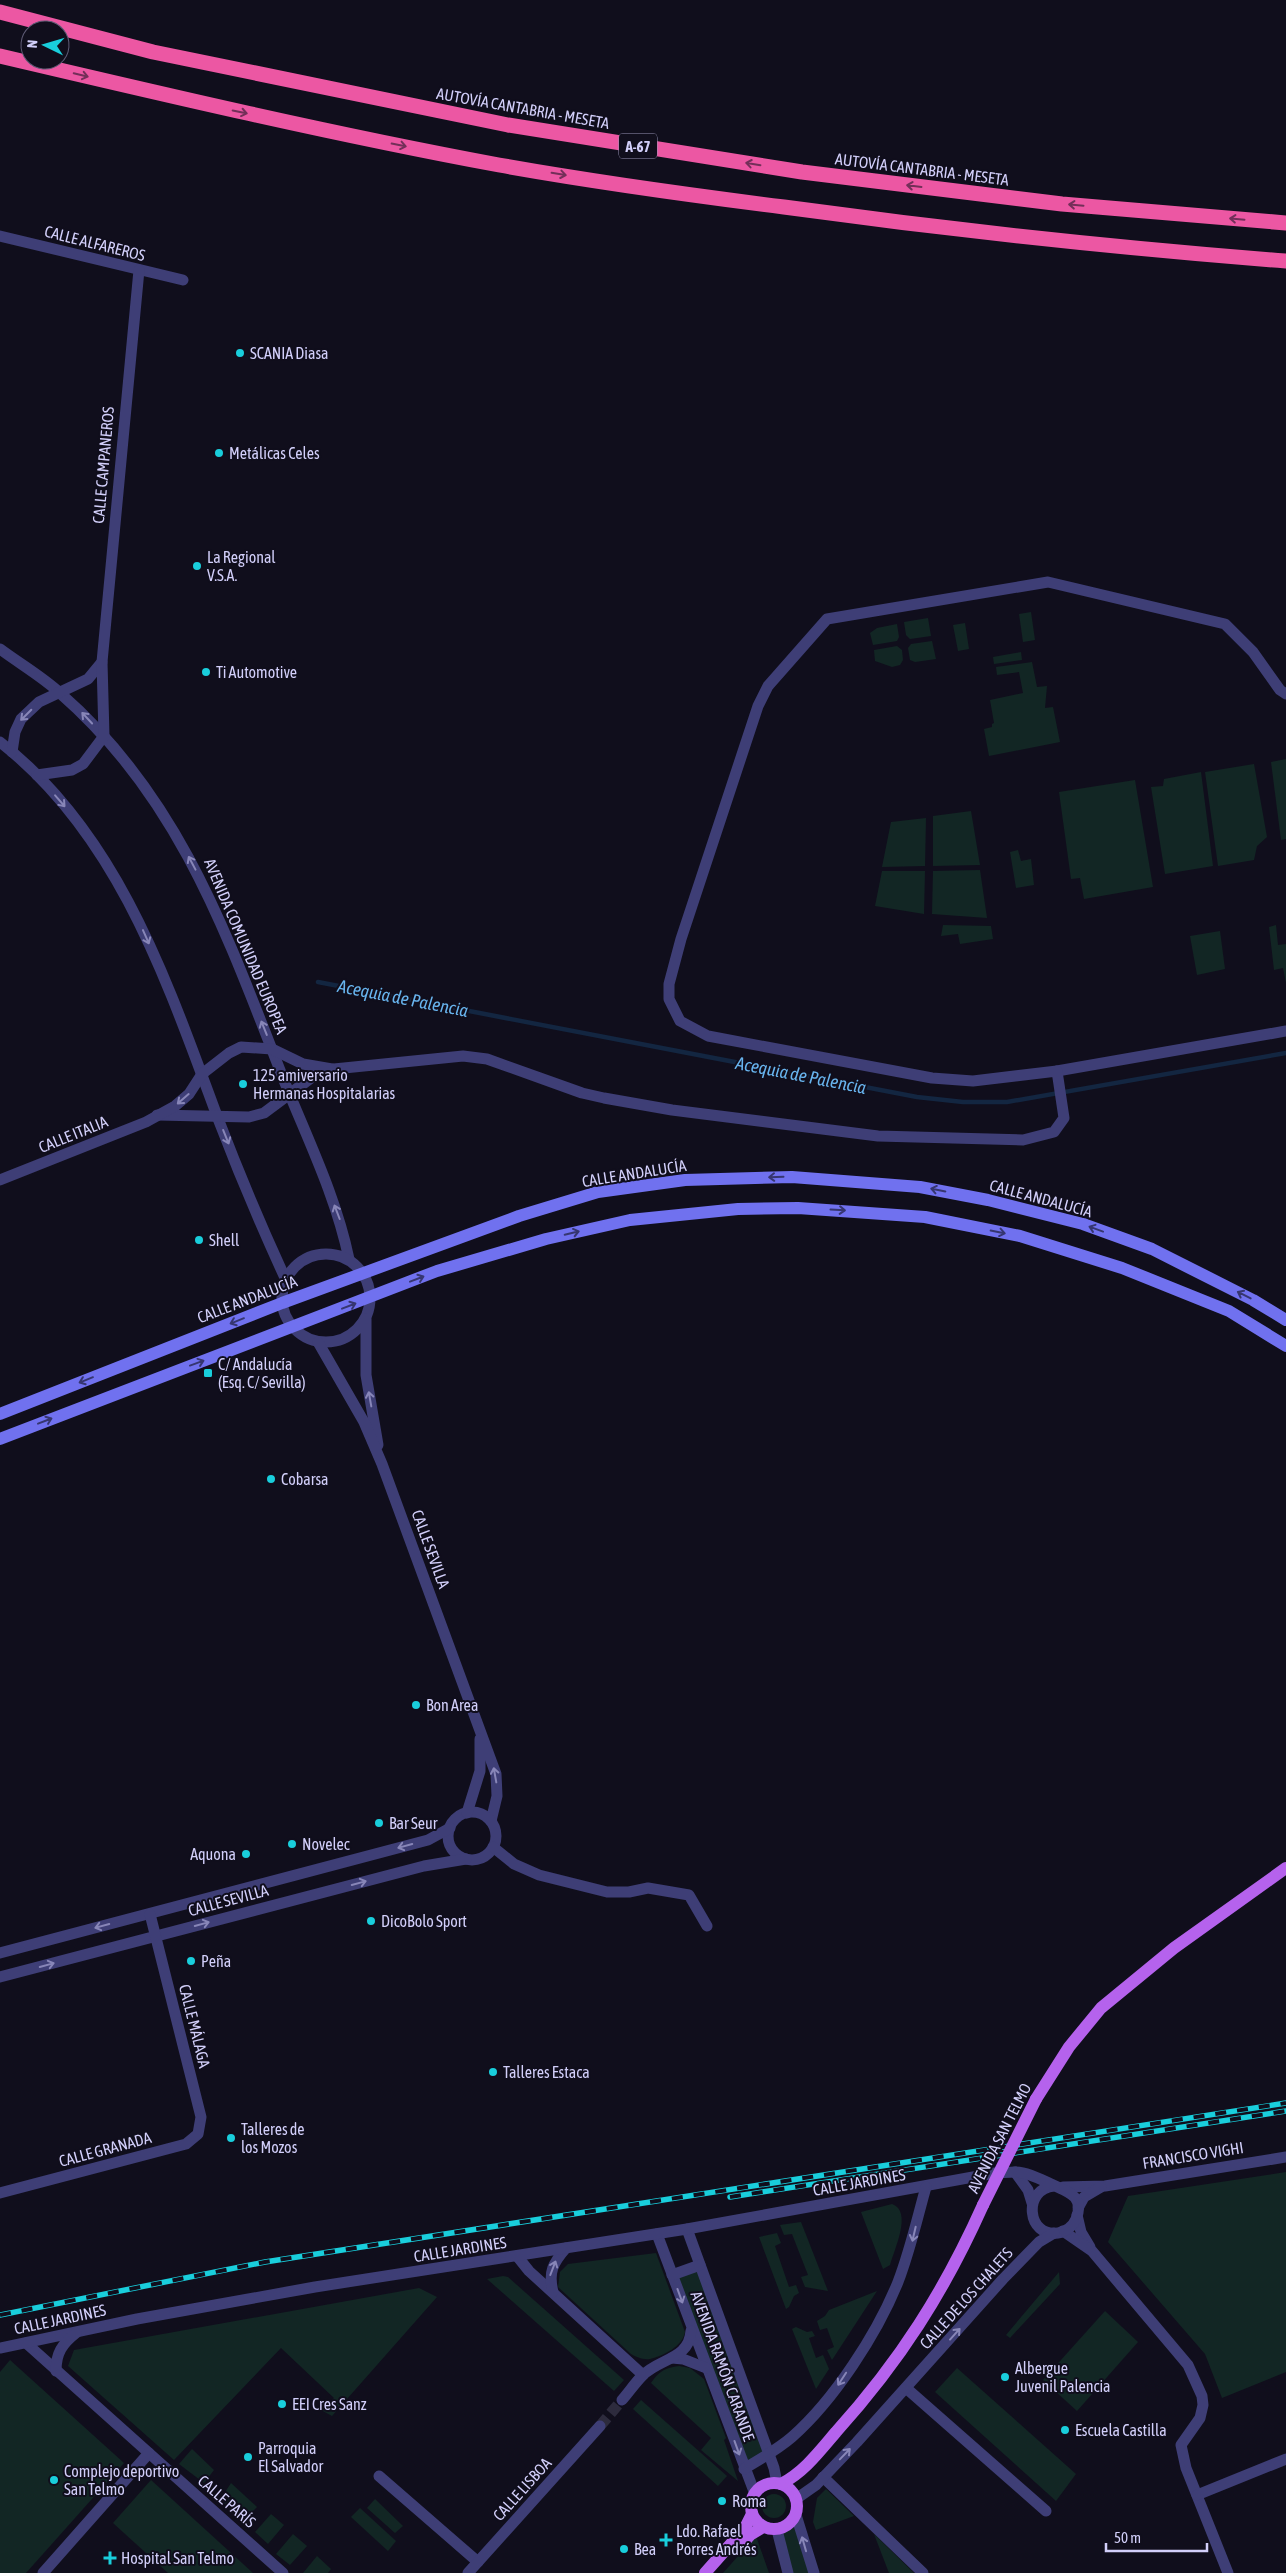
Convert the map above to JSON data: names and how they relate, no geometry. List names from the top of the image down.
{
  "streets": {
    "highway": ["AUTOVÍA CANTABRIA - MESETA", "A-67"],
    "main road": ["CALLE ANDALUCÍA", "AVENIDA SAN TELMO"],
    "street": [
      "CALLE ALFAREROS",
      "CALLE CAMPANEROS",
      "AVENIDA COMUNIDAD EUROPEA",
      "CALLE ITALIA",
      "CALLE SEVILLA",
      "CALLE MÁLAGA",
      "CALLE GRANADA",
      "FRANCISCO VIGHI",
      "CALLE JARDINES",
      "CALLE DE LOS CHALETS",
      "AVENIDA RAMÓN CARANDE",
      "CALLE LISBOA",
      "CALLE PARÍS"
    ]
  },
  "crossings": [
    ["CALLE ALFAREROS", "CALLE CAMPANEROS"],
    ["CALLE CAMPANEROS", "AVENIDA COMUNIDAD EUROPEA"],
    ["AVENIDA COMUNIDAD EUROPEA", "CALLE ITALIA"],
    ["CALLE SEVILLA", "CALLE MÁLAGA"],
    ["CALLE MÁLAGA", "CALLE GRANADA"],
    ["AVENIDA SAN TELMO", "CALLE DE LOS CHALETS"],
    ["AVENIDA SAN TELMO", "AVENIDA RAMÓN CARANDE"],
    ["FRANCISCO VIGHI", "CALLE DE LOS CHALETS"],
    ["CALLE JARDINES", "AVENIDA RAMÓN CARANDE"],
    ["CALLE JARDINES", "CALLE PARÍS"],
    ["CALLE DE LOS CHALETS", "AVENIDA RAMÓN CARANDE"]
  ],
  "water": ["Acequia de Palencia"],
  "places": {
    "other": [
      "SCANIA Diasa",
      "Metálicas Celes",
      "La Regional V.S.A.",
      "Ti Automotive",
      "125 amiversario Hermanas Hospitalarias",
      "Shell",
      "Cobarsa",
      "Bon Area",
      "Bar Seur",
      "Novelec",
      "Aquona",
      "DicoBolo Sport",
      "Peña",
      "Talleres Estaca",
      "Talleres de los Mozos",
      "Albergue Juvenil Palencia",
      "EEI Cres Sanz",
      "Escuela Castilla",
      "Parroquia El Salvador",
      "Complejo deportivo San Telmo",
      "Roma",
      "Bea"
    ],
    "transit": ["C/ Andalucía (Esq. C/ Sevilla)"],
    "health": ["Ldo. Rafael Porres Andrés", "Hospital San Telmo"]
  },
  "scale_bar": "50 m",
  "north": "left"
}
